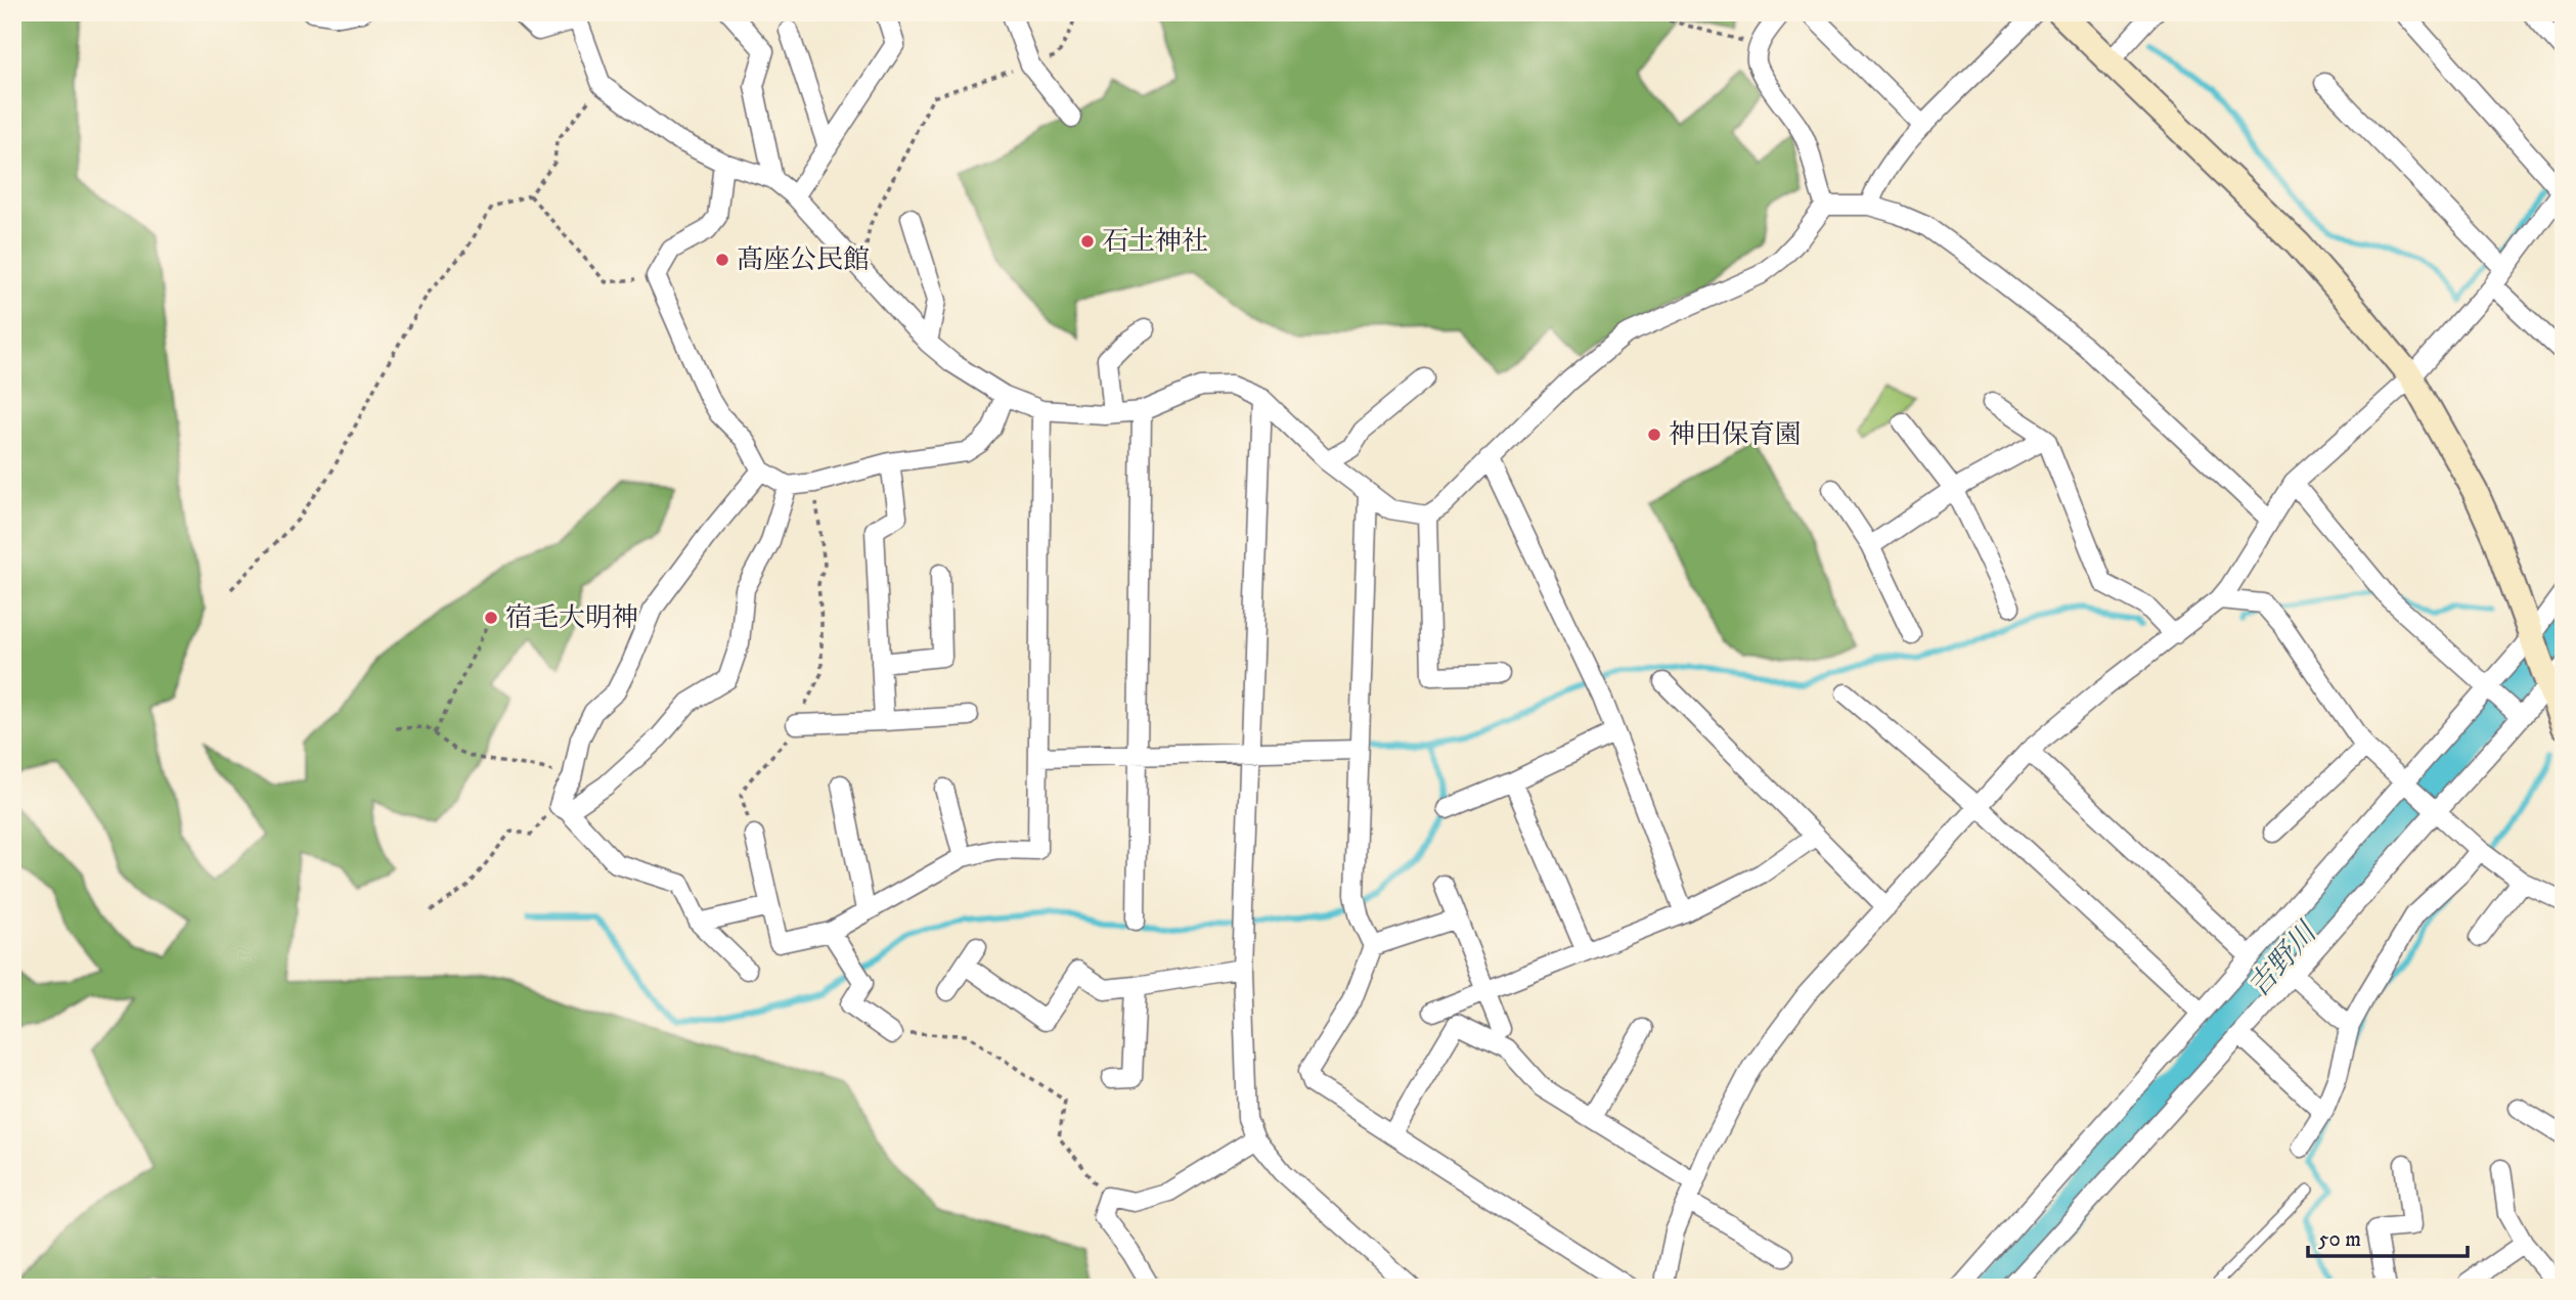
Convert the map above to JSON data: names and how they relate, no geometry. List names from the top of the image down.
{
  "water": ["吉野川"],
  "places": [
    "石土神社",
    "髙座公民館",
    "神田保育園",
    "宿毛大明神"
  ],
  "scale_bar": "50 m"
}
